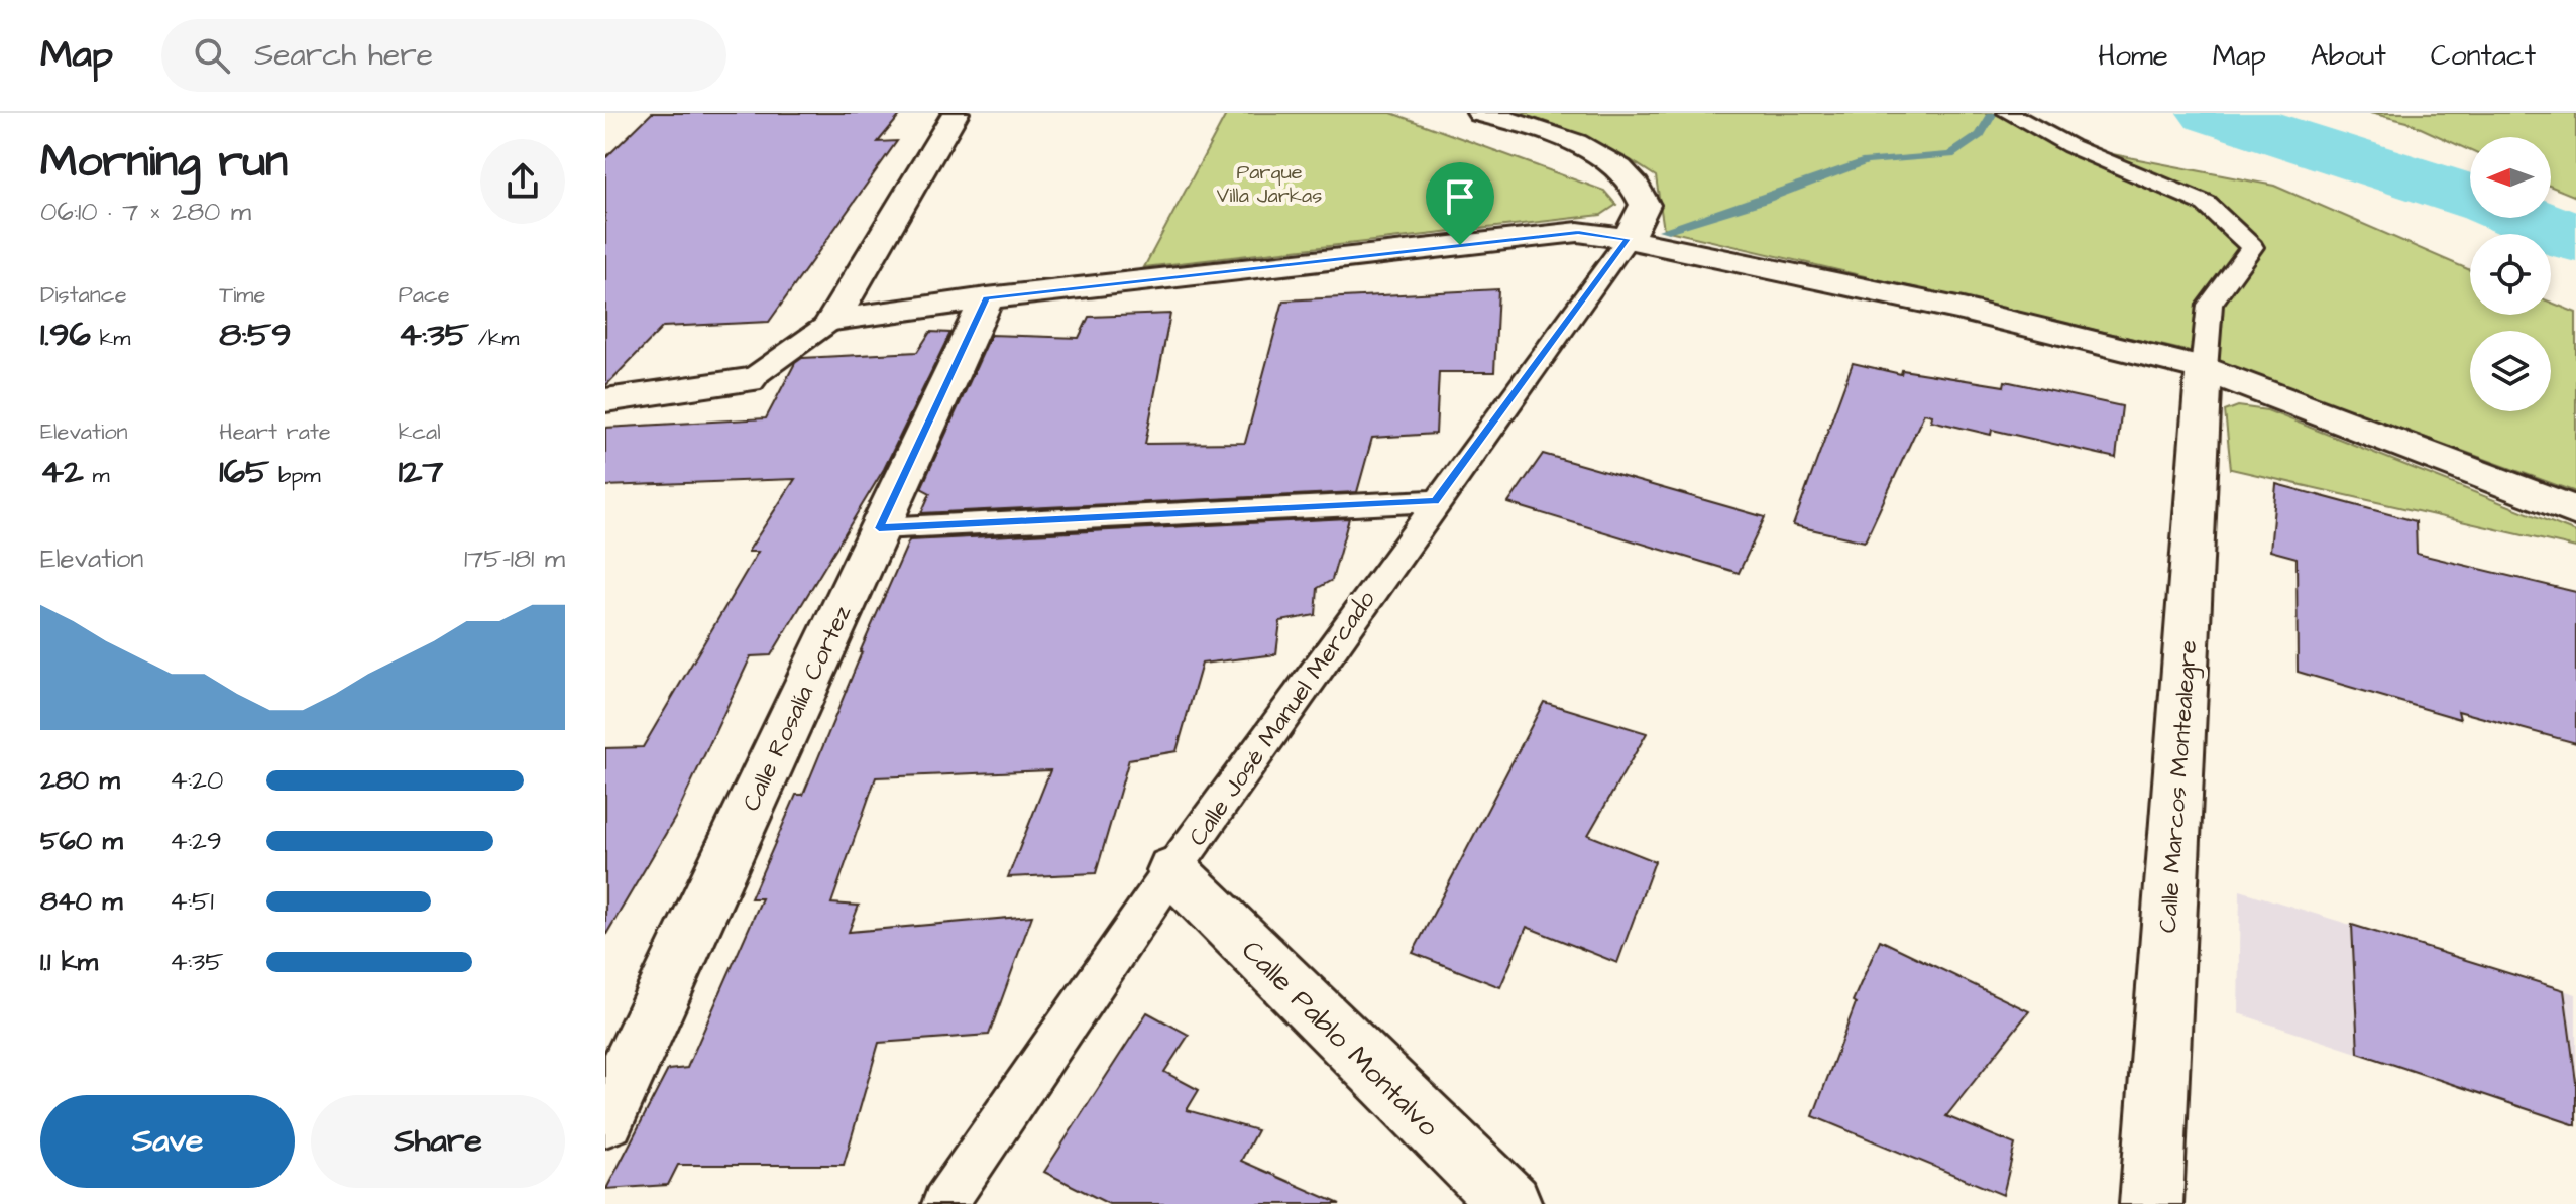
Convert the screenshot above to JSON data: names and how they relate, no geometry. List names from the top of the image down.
{
  "streets": {
    "street": ["Calle Rosalía Cortez", "Calle Marcos Montealegre", "Calle Pablo Montalvo"],
    "lane": ["Calle José Manuel Mercado"]
  },
  "crossings": [
    ["Calle José Manuel Mercado", "Calle Pablo Montalvo"]
  ],
  "parks": ["Parque Villa Jarkas"],
  "north": "left",
  "page": {
    "header": "Map",
    "search": "Search here",
    "nav": [
      "Home",
      "Map",
      "About",
      "Contact"
    ],
    "heading": ["Morning run", "06:10 · 7 × 280 m"],
    "stats": [
      ["Distance", "1.96 km"],
      ["Time", "8:59"],
      ["Pace", "4:35 /km"],
      ["Elevation", "42 m"],
      ["Heart rate", "165 bpm"],
      ["kcal", "127"]
    ],
    "chart": ["Elevation", "175–181 m"],
    "list": [
      {
        "name": "280 m",
        "note": "4:20"
      },
      {
        "name": "560 m",
        "note": "4:29"
      },
      {
        "name": "840 m",
        "note": "4:51"
      },
      {
        "name": "1.1 km",
        "note": "4:35"
      }
    ],
    "buttons": ["Save", "Share"]
  }
}
